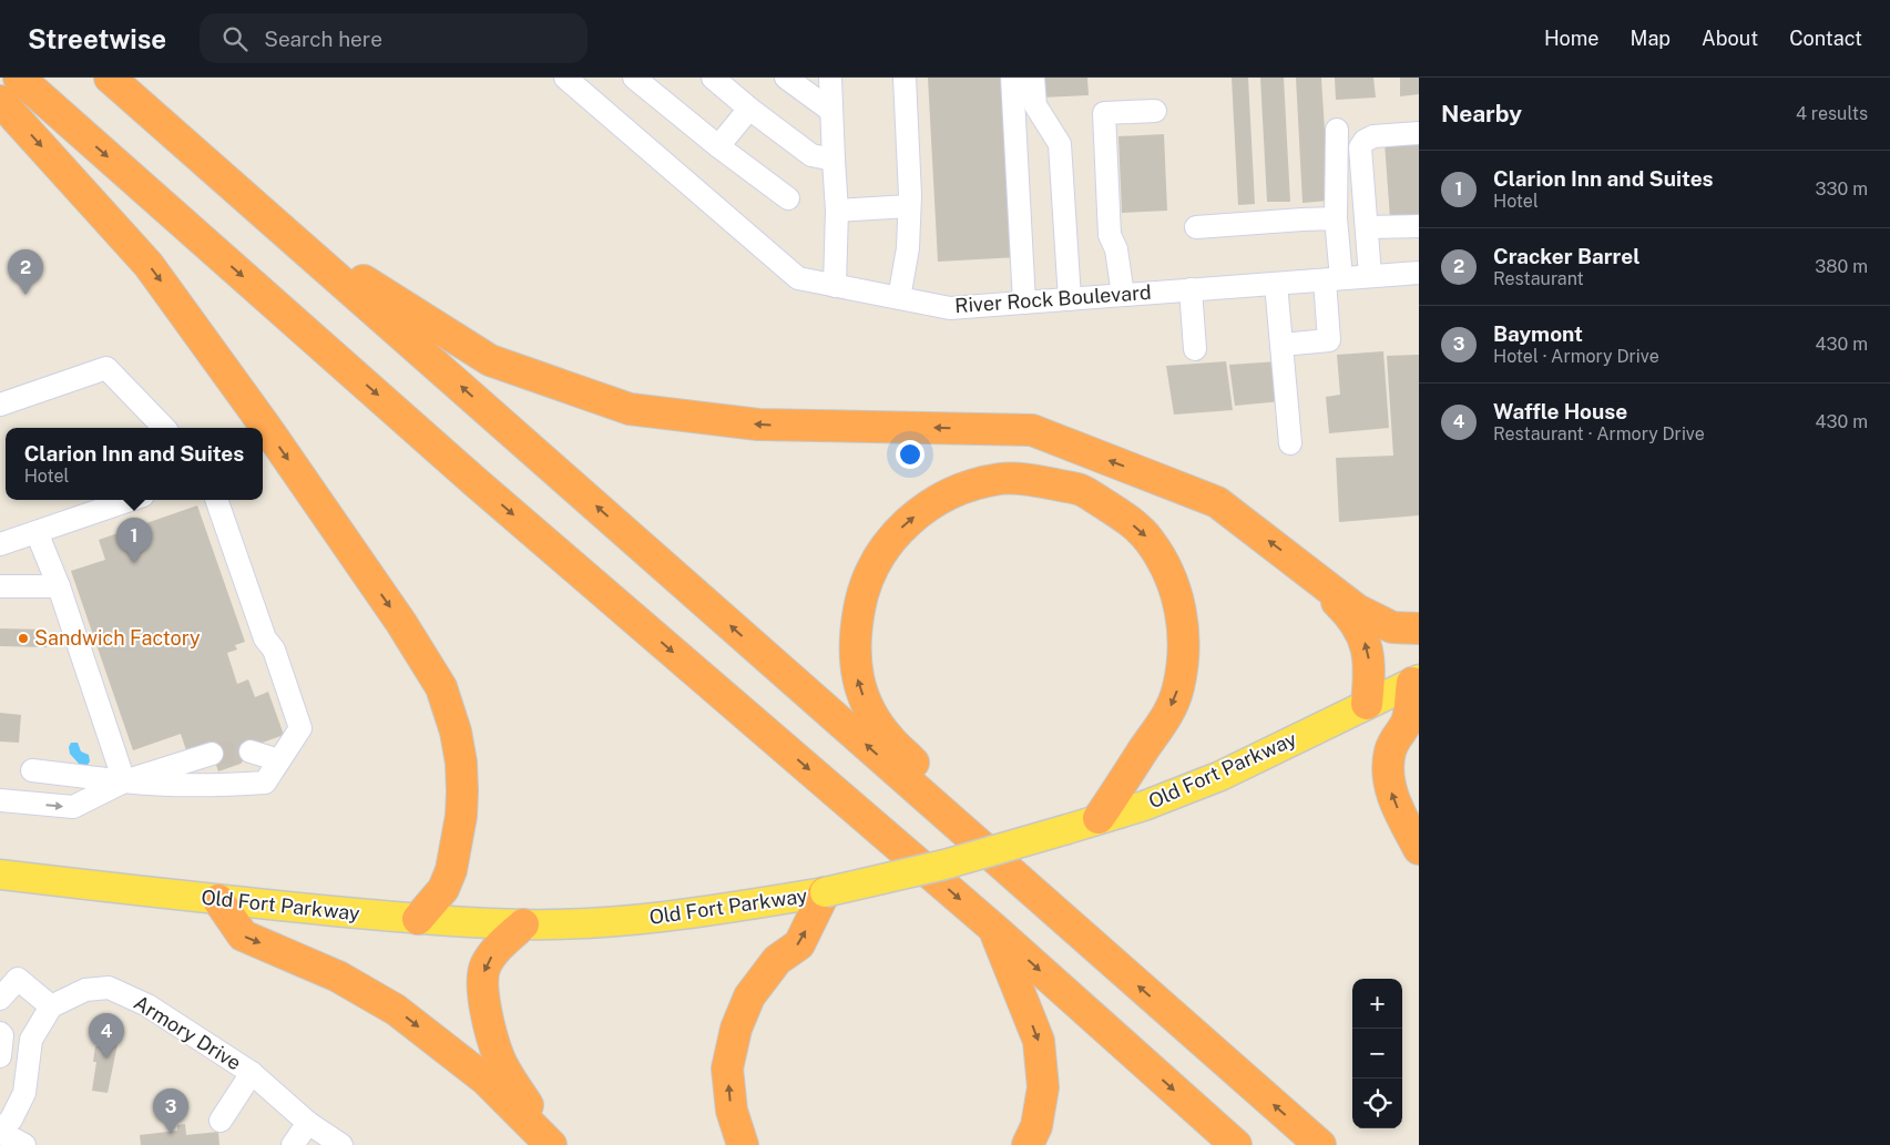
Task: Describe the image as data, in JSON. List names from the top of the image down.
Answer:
{
  "streets": {
    "main road": ["Old Fort Parkway"],
    "street": ["River Rock Boulevard", "Armory Drive"]
  },
  "places": ["Sandwich Factory"],
  "page": {
    "header": "Streetwise",
    "search": "Search here",
    "nav": [
      "Home",
      "Map",
      "About",
      "Contact"
    ],
    "heading": ["Nearby", "4 results"],
    "list": [
      {
        "mark": "1",
        "name": "Clarion Inn and Suites",
        "note": "Hotel",
        "value": "330 m"
      },
      {
        "mark": "2",
        "name": "Cracker Barrel",
        "note": "Restaurant",
        "value": "380 m"
      },
      {
        "mark": "3",
        "name": "Baymont",
        "note": "Hotel · Armory Drive",
        "value": "430 m"
      },
      {
        "mark": "4",
        "name": "Waffle House",
        "note": "Restaurant · Armory Drive",
        "value": "430 m"
      }
    ],
    "pins": [
      "2",
      "1",
      "4",
      "3"
    ],
    "popup": ["Clarion Inn and Suites", "Hotel"],
    "map_buttons": ["+", "−"]
  }
}
